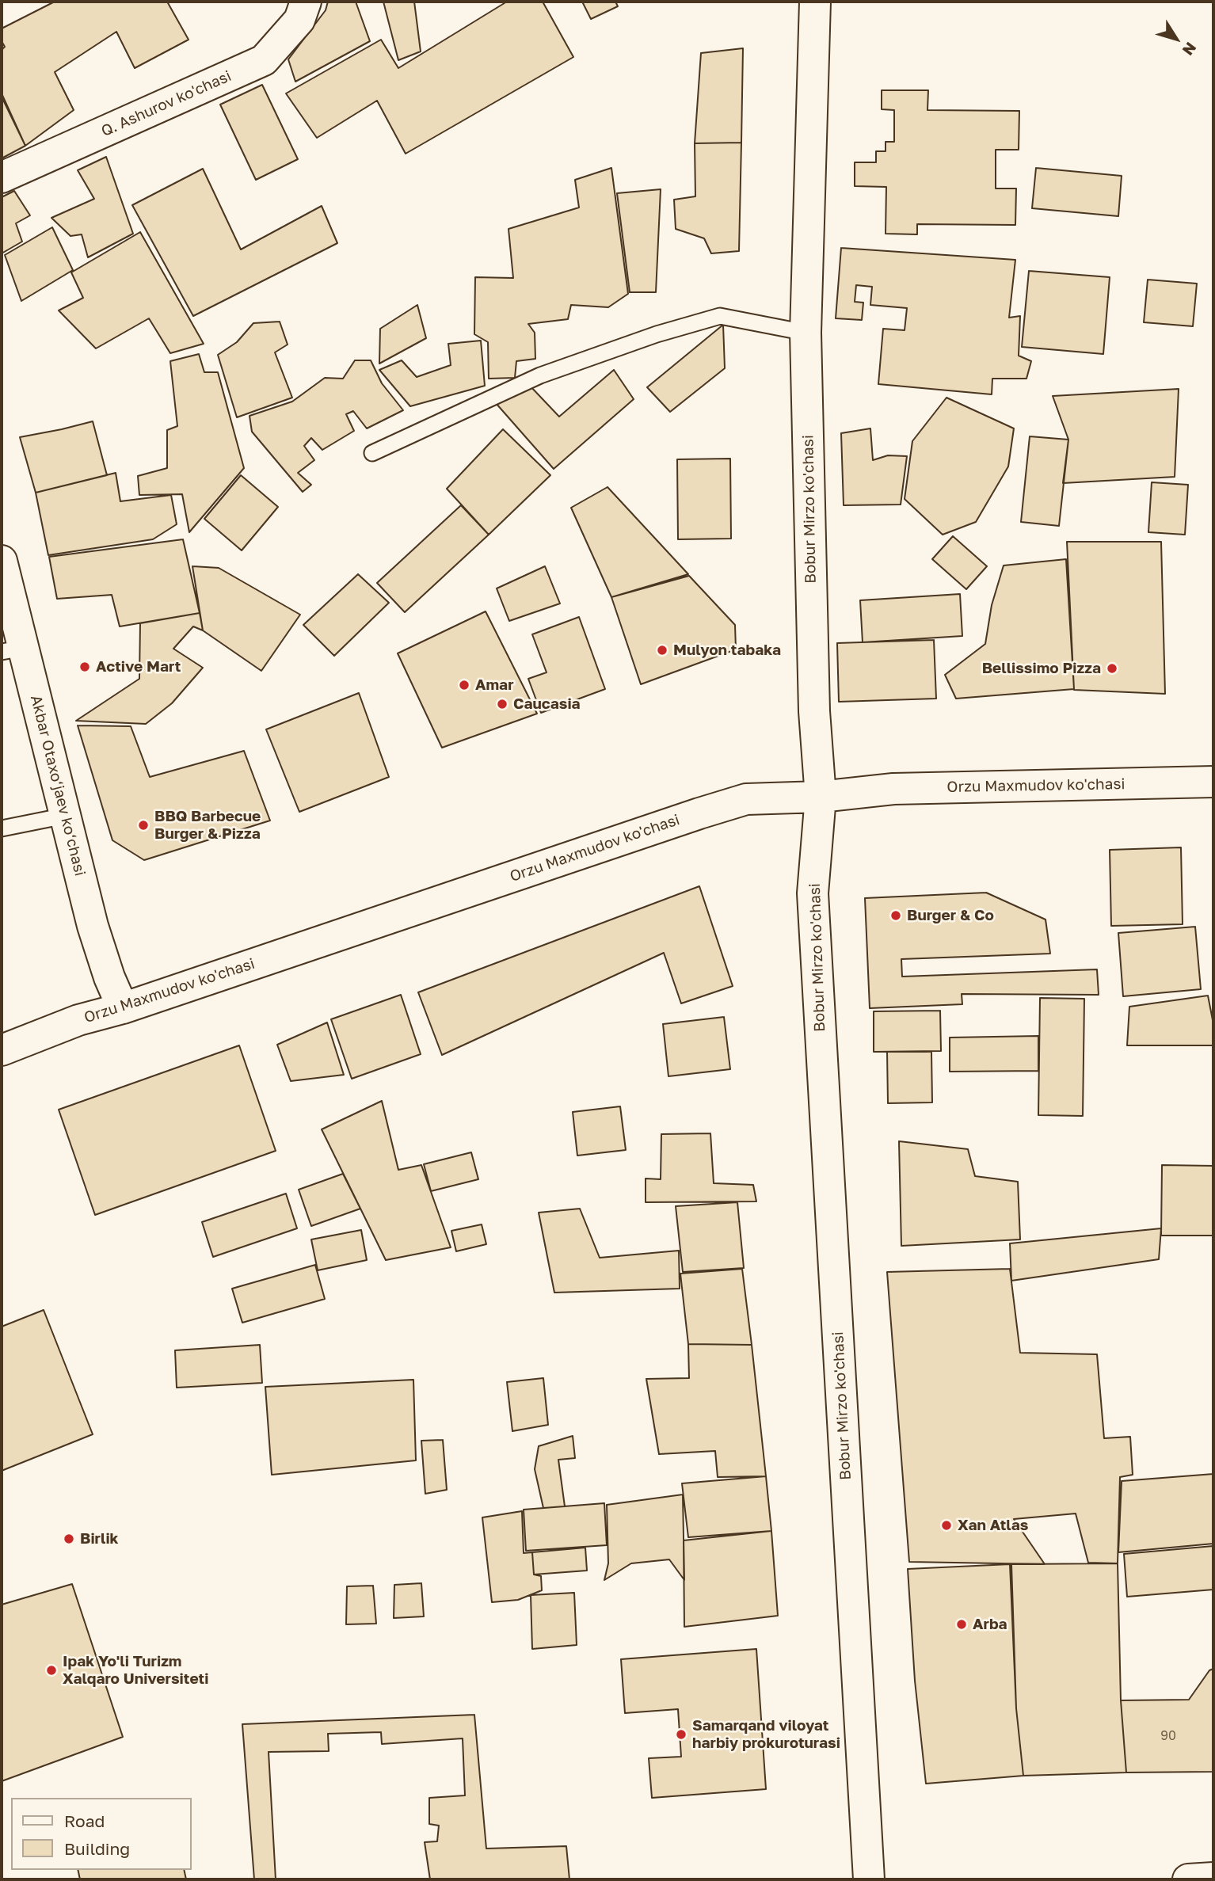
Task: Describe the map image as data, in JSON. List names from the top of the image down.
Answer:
{
  "streets": {
    "main road": [
      "Q. Ashurov ko'chasi",
      "Bobur Mirzo ko'chasi",
      "Akbar Otaxo‘jaev ko‘chasi",
      "Orzu Maxmudov ko'chasi"
    ]
  },
  "crossings": [
    ["Bobur Mirzo ko'chasi", "Orzu Maxmudov ko'chasi"],
    ["Akbar Otaxo‘jaev ko‘chasi", "Orzu Maxmudov ko'chasi"]
  ],
  "places": [
    "Mulyon tabaka",
    "Active Mart",
    "Bellissimo Pizza",
    "Amar",
    "Caucasia",
    "BBQ Barbecue Burger & Pizza",
    "Burger & Co",
    "Xan Atlas",
    "Birlik",
    "Arba",
    "Ipak Yo'li Turizm Xalqaro Universiteti",
    "Samarqand viloyat harbiy prokuroturasi"
  ],
  "house_numbers": ["90"],
  "legend": ["Road", "Building"],
  "north": "bottom right"
}
